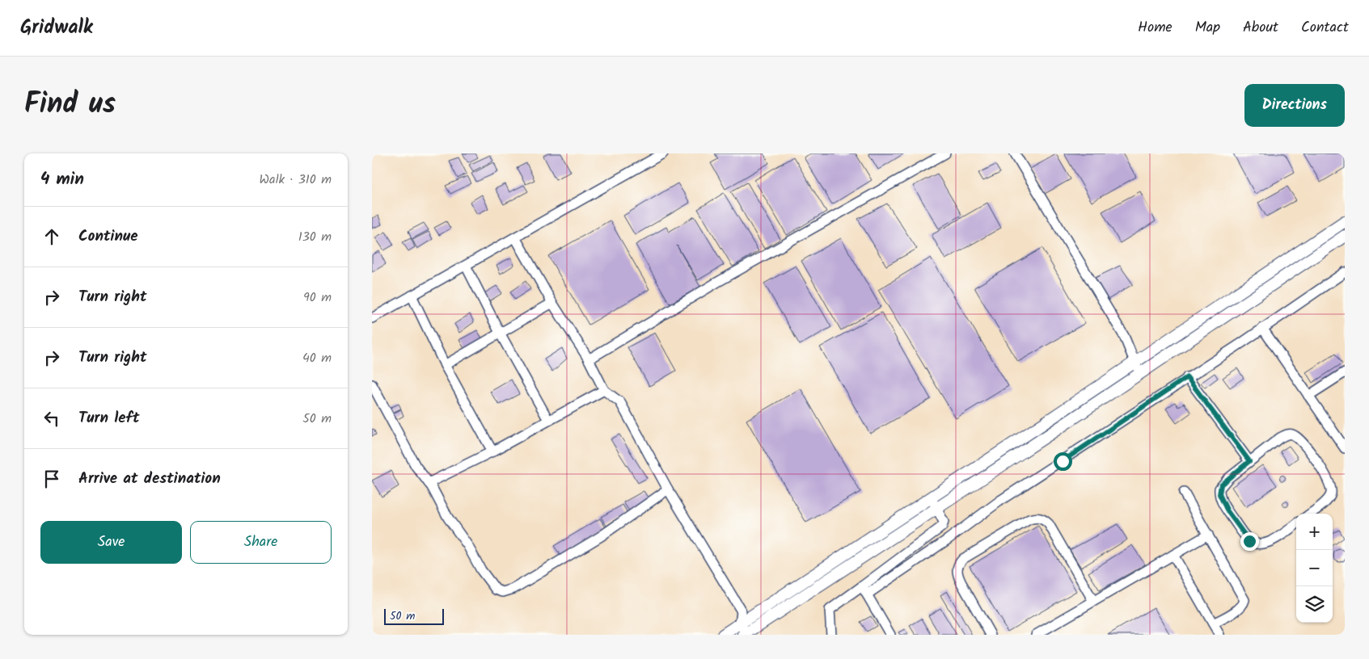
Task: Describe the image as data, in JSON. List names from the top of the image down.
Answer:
{
  "scale_bar": "50 m",
  "page": {
    "header": "Gridwalk",
    "nav": [
      "Home",
      "Map",
      "About",
      "Contact"
    ],
    "title": "Find us",
    "buttons": [
      "Directions",
      ["Save", "Share"]
    ],
    "heading": ["4 min", "Walk · 310 m"],
    "list": [
      ["Continue", "130 m"],
      ["Turn right", "90 m"],
      ["Turn right", "40 m"],
      ["Turn left", "50 m"],
      "Arrive at destination"
    ],
    "map_buttons": ["+", "−"],
    "scale": "50 m"
  }
}
